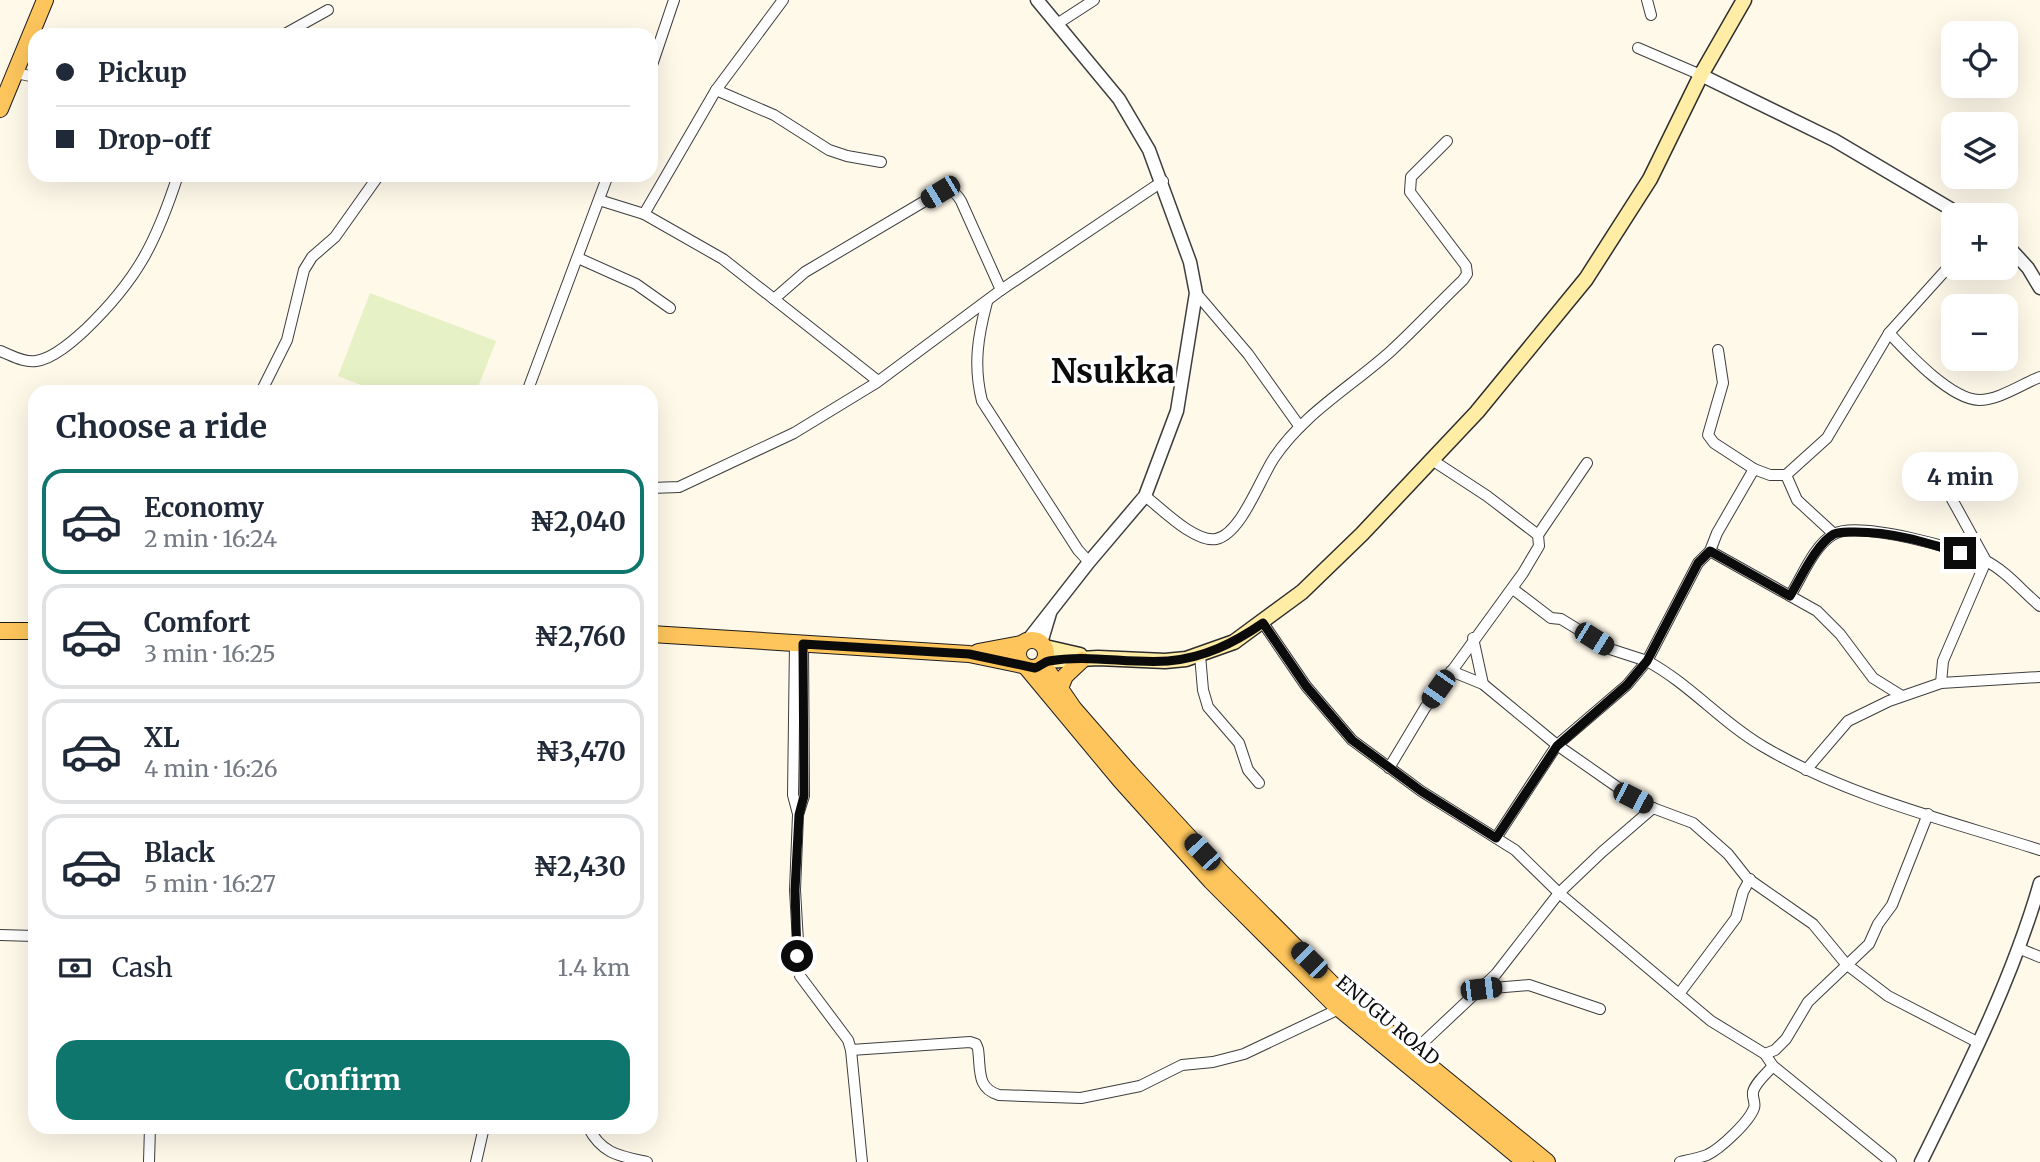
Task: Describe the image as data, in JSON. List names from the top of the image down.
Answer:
{
  "streets": {
    "main road": ["ENUGU ROAD"]
  },
  "districts": ["Nsukka"],
  "page": {
    "map_buttons": ["+", "−"],
    "banner": ["Pickup", "Drop-off"],
    "heading": "Choose a ride",
    "bubble": "4 min",
    "list": [
      {
        "name": "Economy",
        "note": "2 min · 16:24",
        "value": "₦2,040"
      },
      {
        "name": "Comfort",
        "note": "3 min · 16:25",
        "value": "₦2,760"
      },
      {
        "name": "XL",
        "note": "4 min · 16:26",
        "value": "₦3,470"
      },
      {
        "name": "Black",
        "note": "5 min · 16:27",
        "value": "₦2,430"
      }
    ],
    "pay": ["Cash", "1.4 km"],
    "buttons": "Confirm"
  }
}
